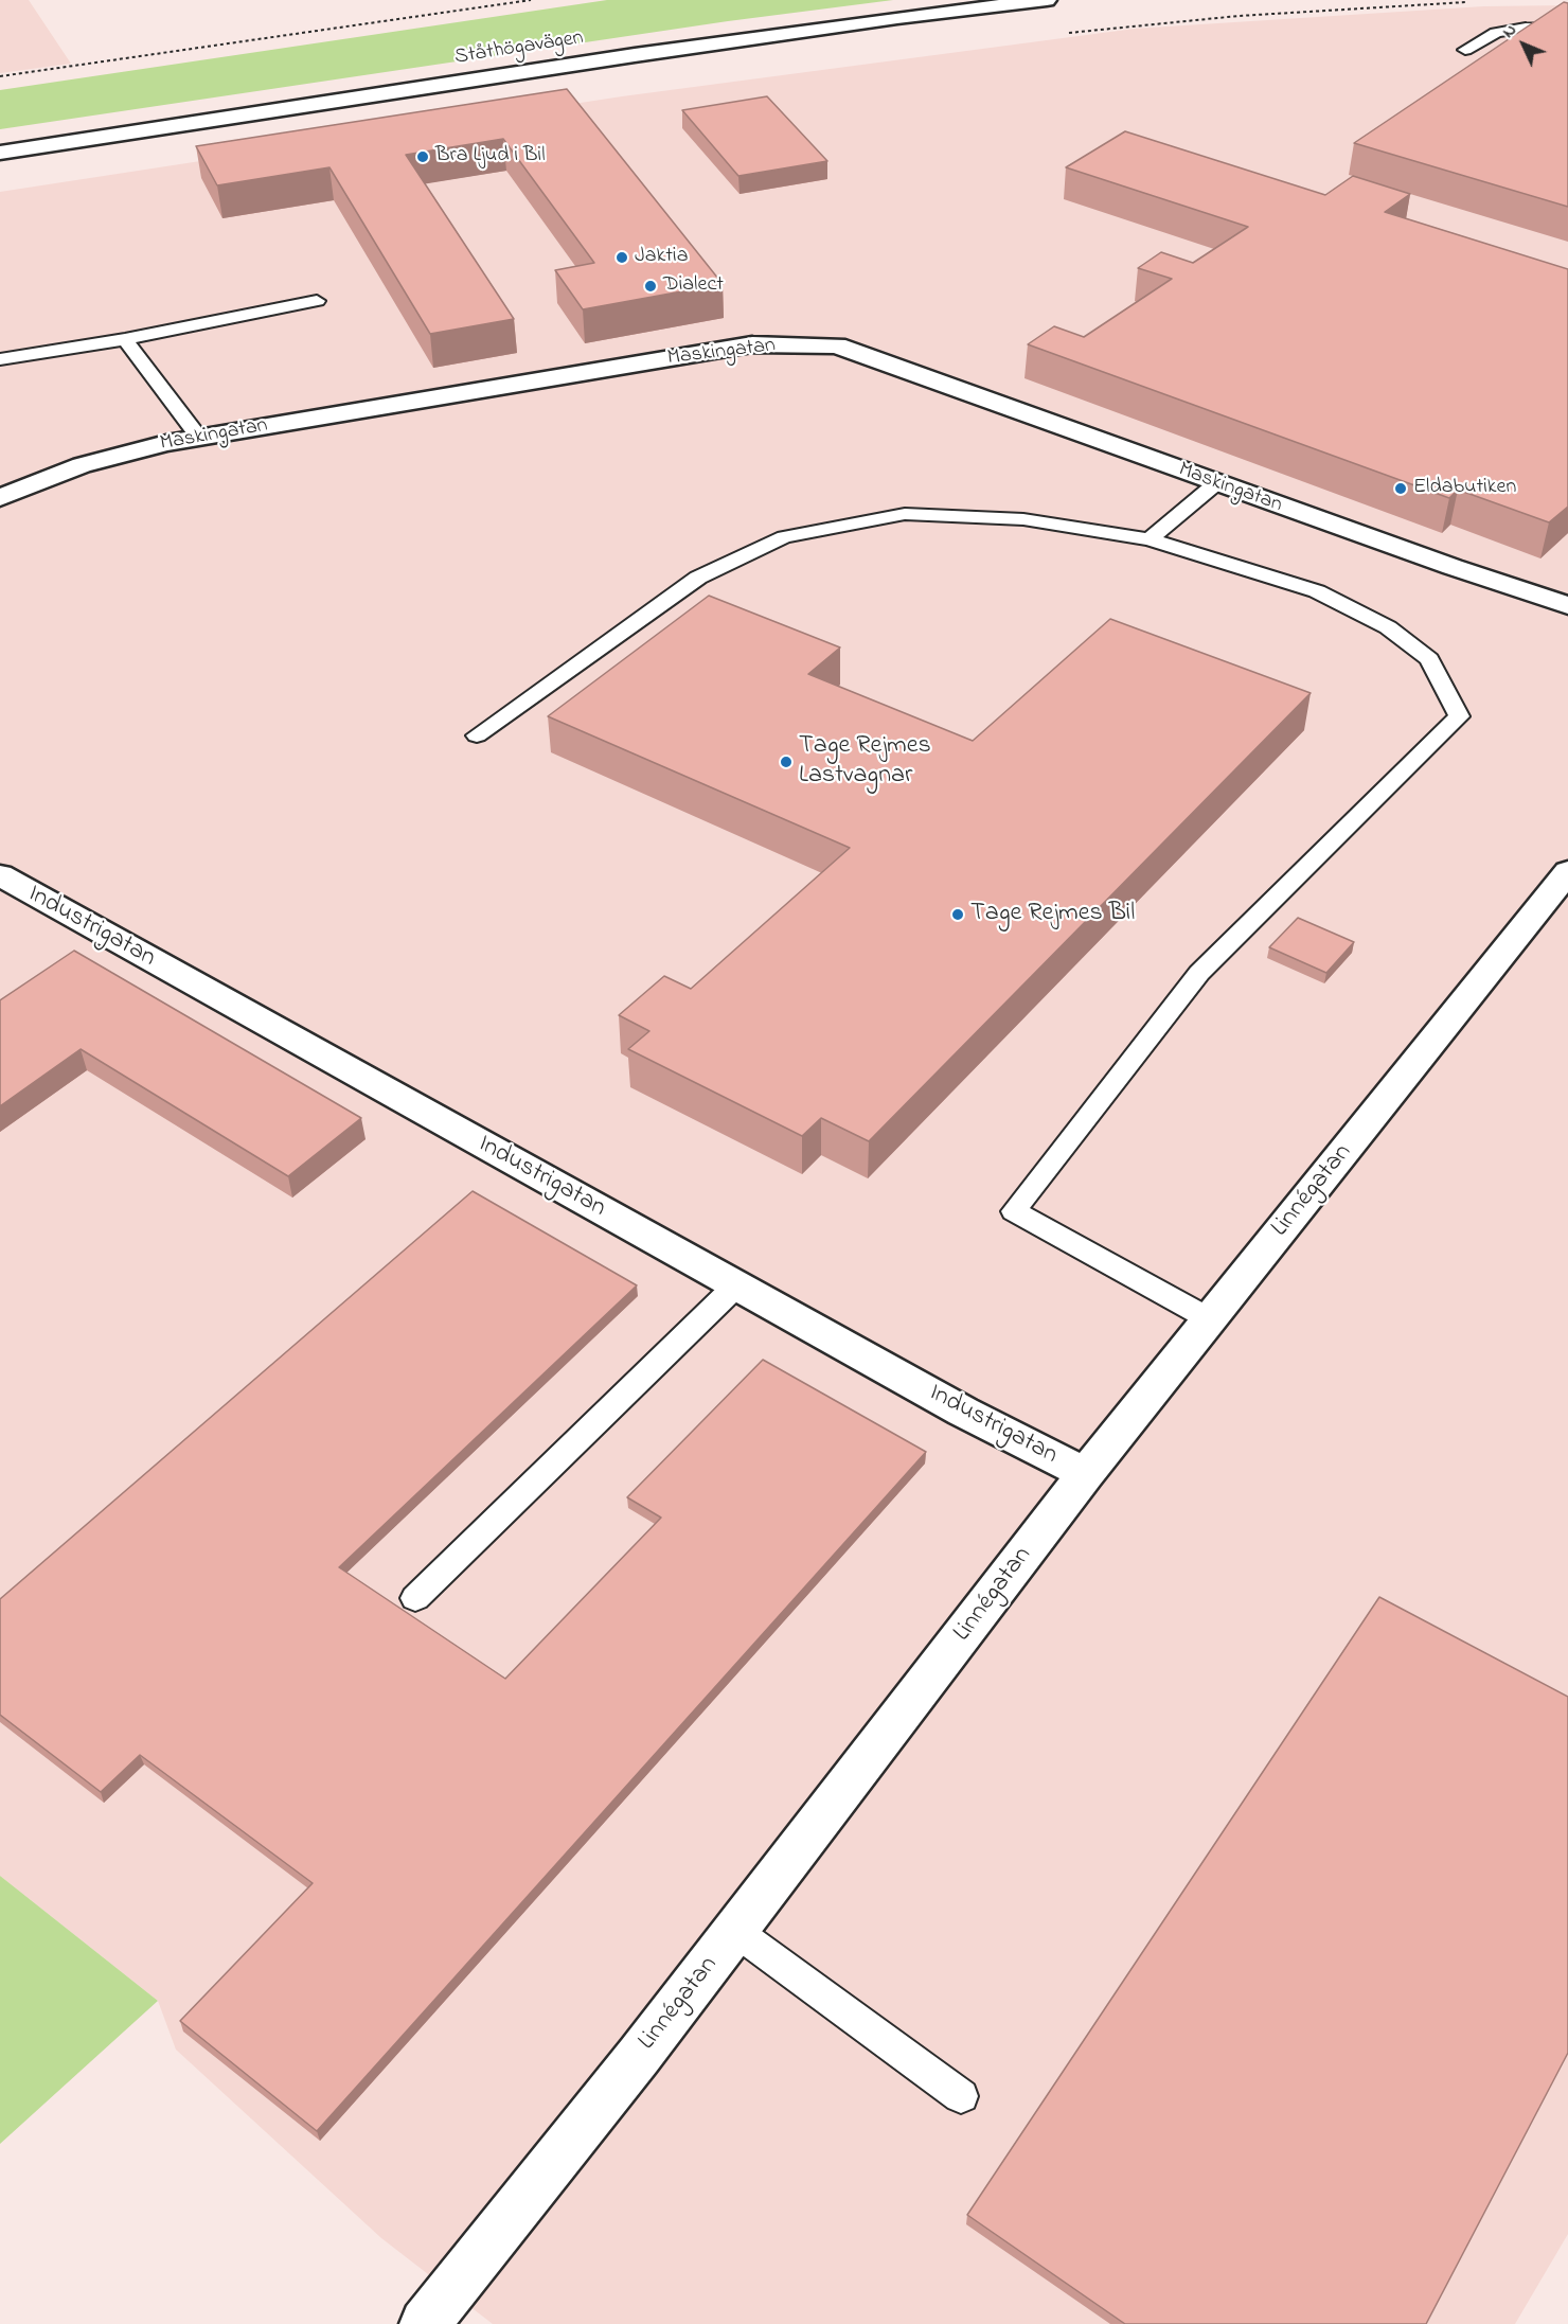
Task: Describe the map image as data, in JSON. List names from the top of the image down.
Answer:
{
  "streets": {
    "street": [
      "Ståthögavägen",
      "Maskingatan",
      "Industrigatan",
      "Linnégatan"
    ]
  },
  "crossings": [
    ["Industrigatan", "Linnégatan"]
  ],
  "places": [
    "Bra Ljud i Bil",
    "Jaktia",
    "Dialect",
    "Eldabutiken",
    "Tage Rejmes Lastvagnar",
    "Tage Rejmes Bil"
  ],
  "north": "top left"
}
